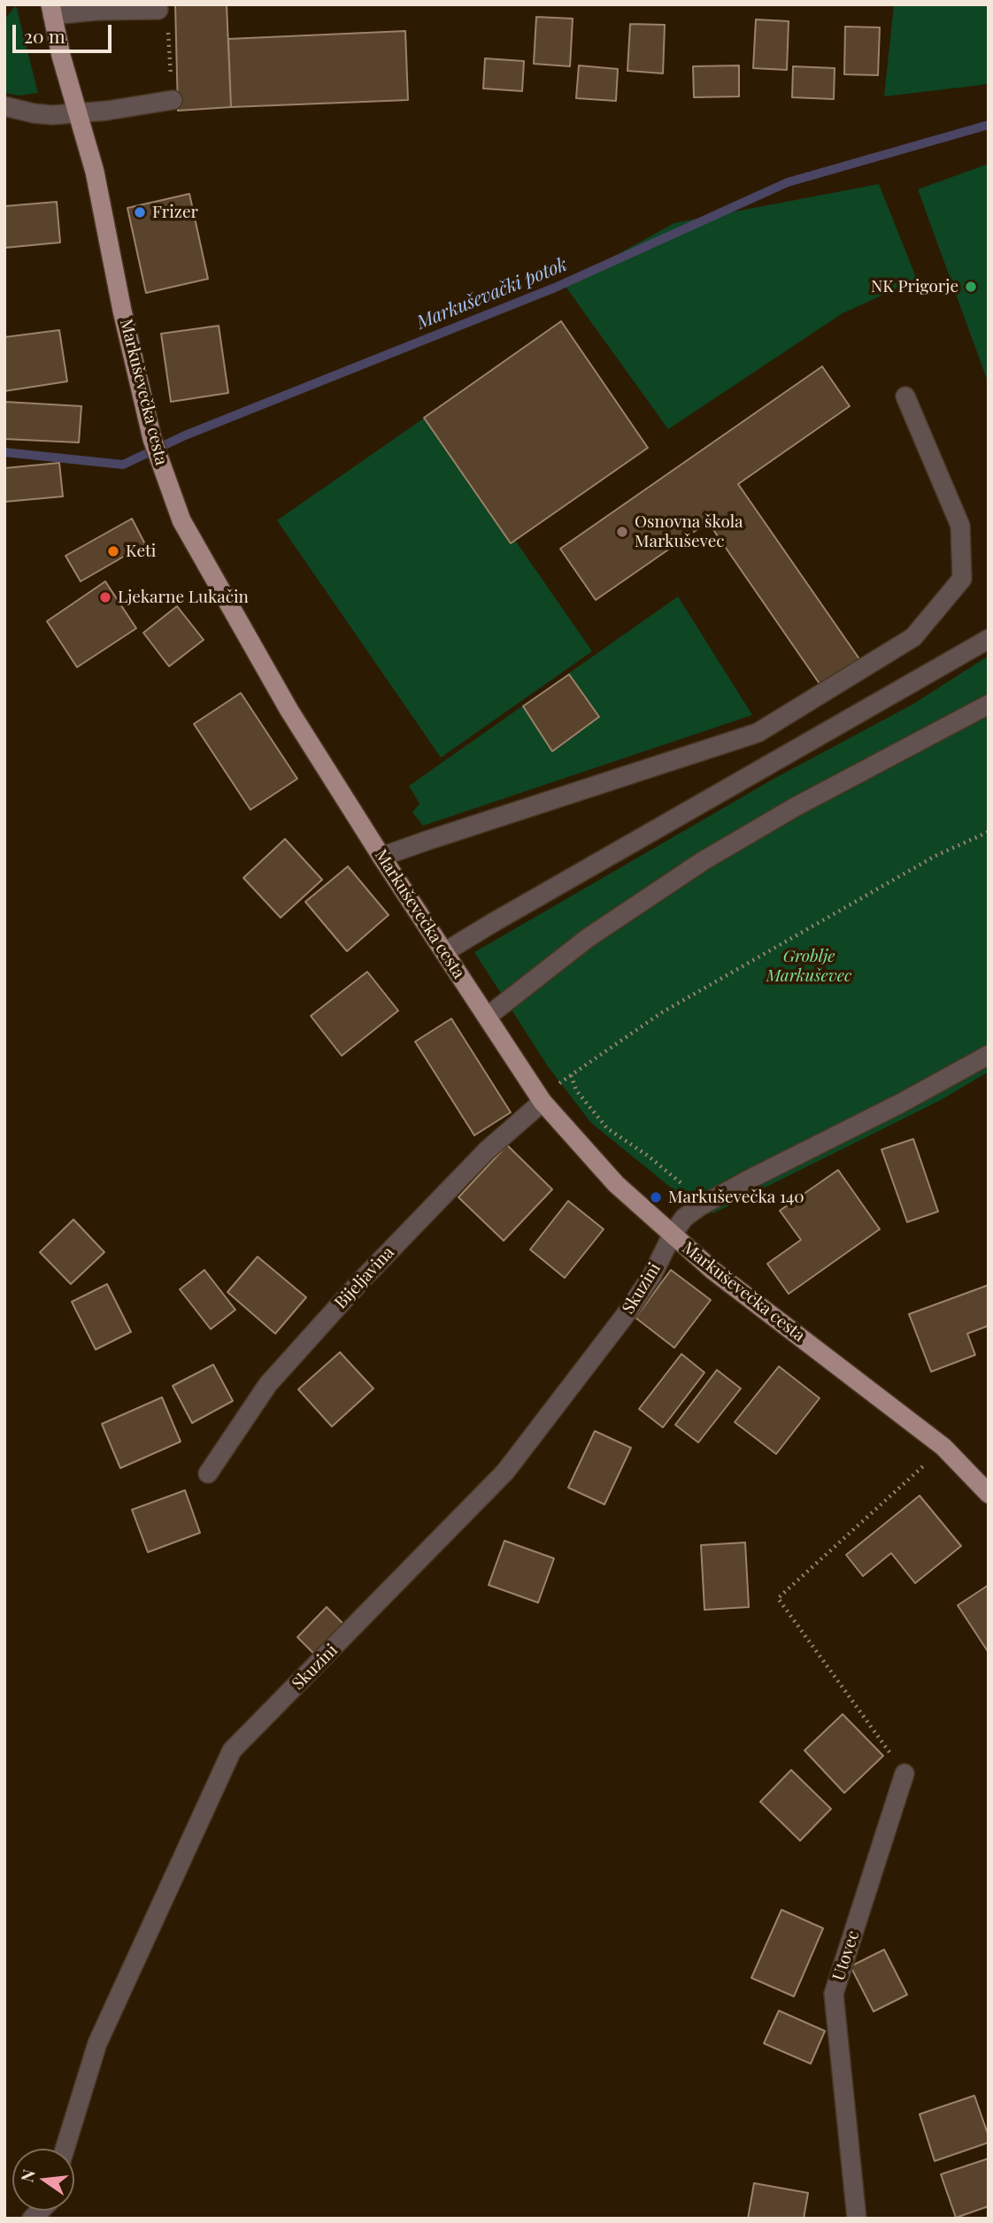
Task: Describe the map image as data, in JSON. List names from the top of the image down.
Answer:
{
  "streets": {
    "main road": ["Markuševečka cesta"],
    "street": ["Bijeljavina", "Skuzini", "Utovec"]
  },
  "crossings": [
    ["Markuševečka cesta", "Bijeljavina"],
    ["Markuševečka cesta", "Skuzini"]
  ],
  "water": ["Markuševački potok"],
  "parks": ["Groblje Markuševec"],
  "places": [
    "Frizer",
    "NK Prigorje",
    "Osnovna škola Markuševec",
    "Keti",
    "Ljekarne Lukačin",
    "Markuševečka 140"
  ],
  "scale_bar": "20 m",
  "north": "left"
}
